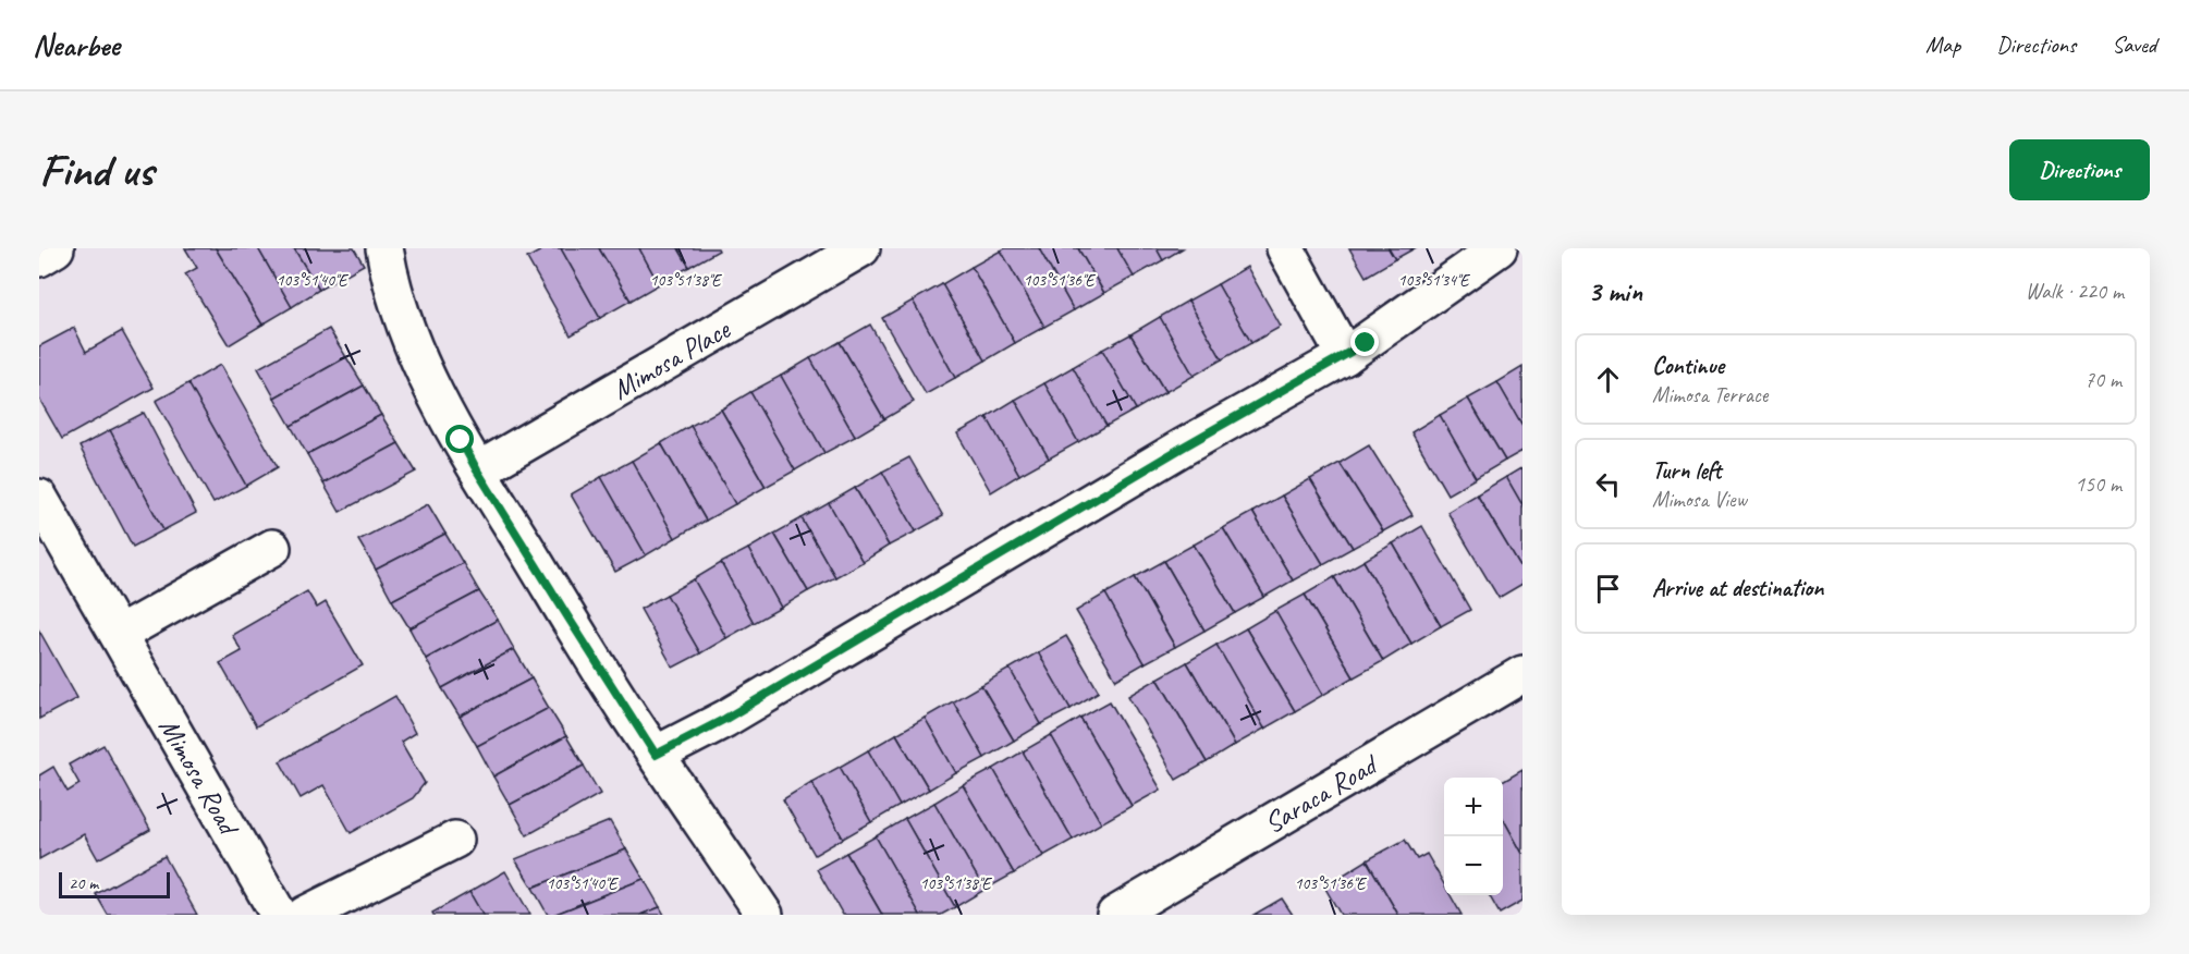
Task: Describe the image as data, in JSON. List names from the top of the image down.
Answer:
{
  "streets": {
    "street": ["Mimosa Place", "Mimosa Road", "Saraca Road"]
  },
  "scale_bar": "20 m",
  "page": {
    "header": "Nearbee",
    "nav": ["Map", "Directions", "Saved"],
    "buttons": "Directions",
    "title": "Find us",
    "heading": ["3 min", "Walk · 220 m"],
    "list": [
      ["Continue", "Mimosa Terrace", "70 m"],
      ["Turn left", "Mimosa View", "150 m"],
      "Arrive at destination"
    ],
    "map_buttons": ["+", "−"],
    "scale": "20 m"
  },
  "coordinates": [
    "103°51'40\"E",
    "103°51'38\"E",
    "103°51'36\"E",
    "103°51'34\"E"
  ]
}
